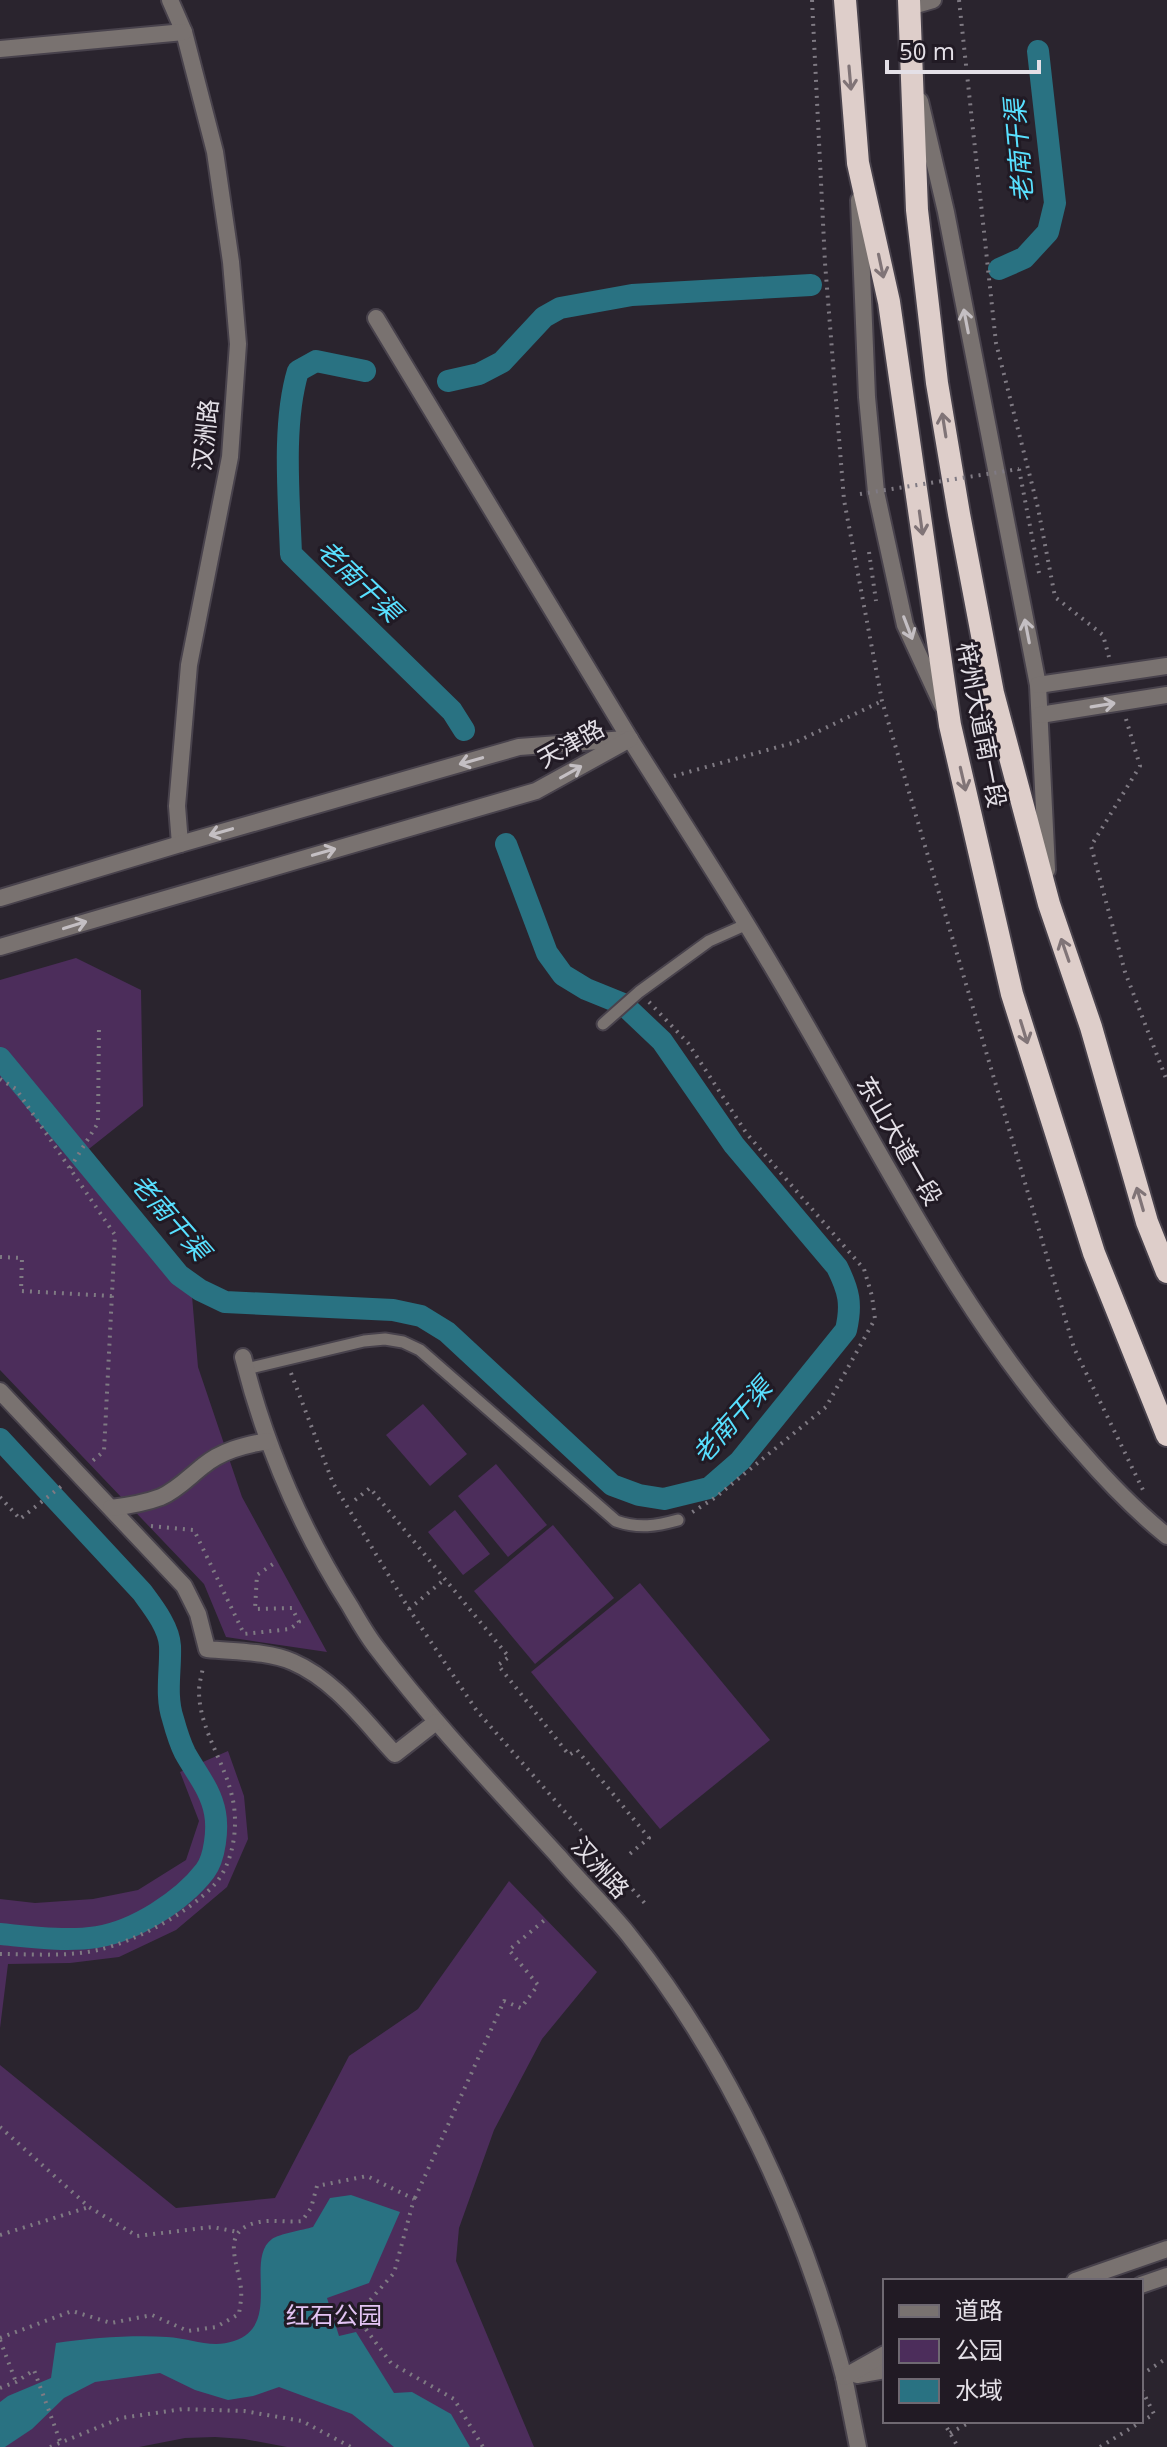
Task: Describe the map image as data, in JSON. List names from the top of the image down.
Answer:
{
  "streets": {
    "highway": ["梓州大道南一段"],
    "street": ["汉洲路", "天津路", "东山大道一段"]
  },
  "crossings": [
    ["汉洲路", "天津路"],
    ["天津路", "东山大道一段"]
  ],
  "water": ["老南干渠"],
  "parks": ["红石公园"],
  "legend": ["道路", "公园", "水域"],
  "scale_bar": "50 m"
}
